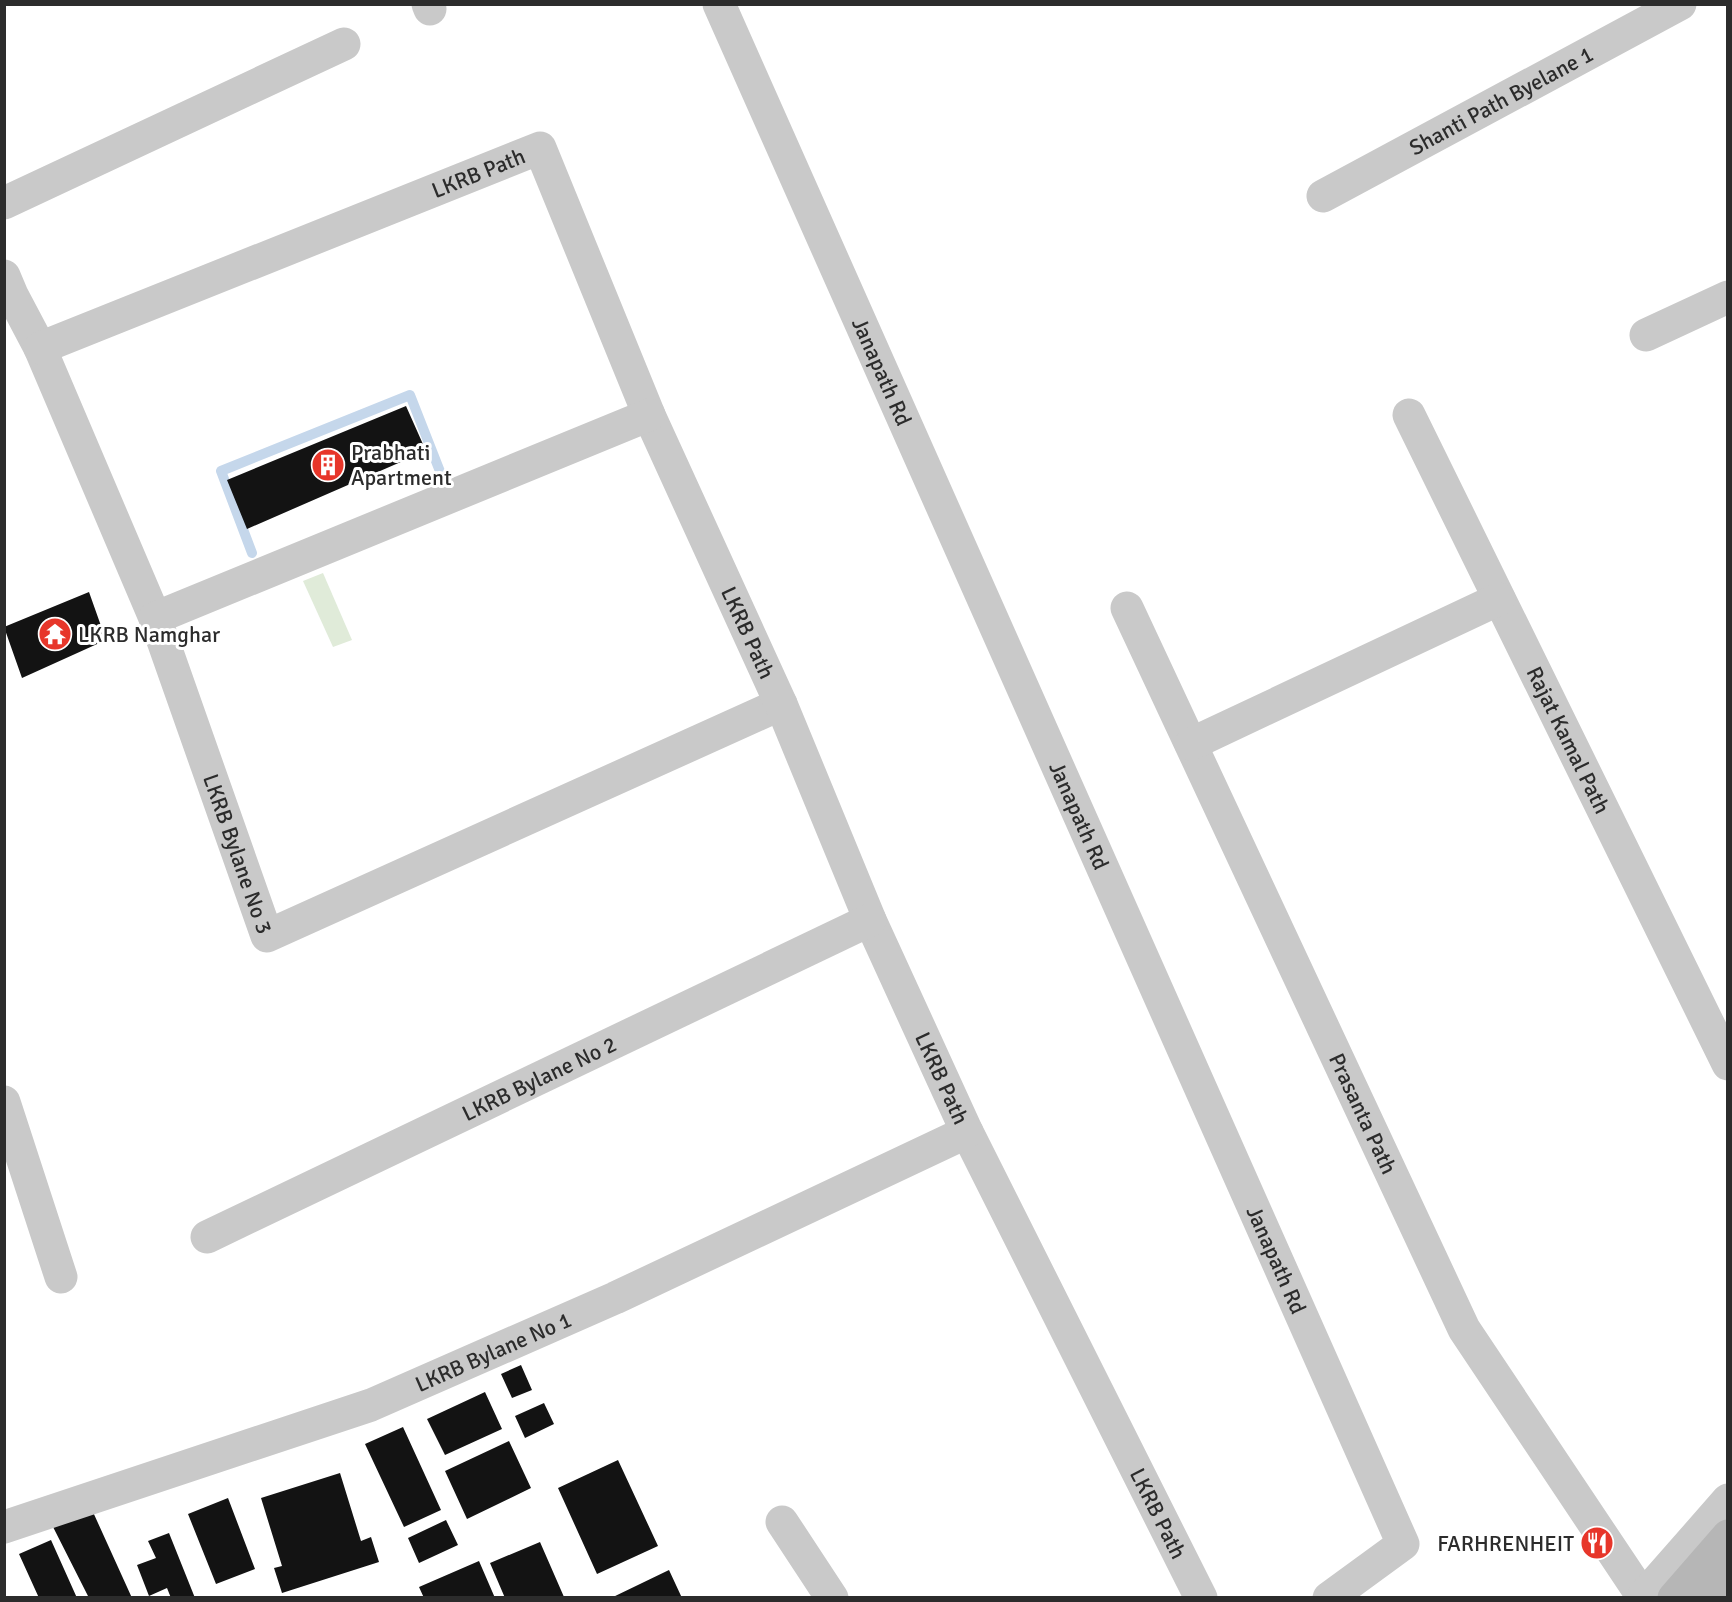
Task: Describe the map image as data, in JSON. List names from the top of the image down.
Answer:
{
  "streets": {
    "street": [
      "Shanti Path Byelane 1",
      "LKRB Path",
      "Janapath Rd",
      "Rajat Kamal Path",
      "LKRB Bylane No 3",
      "LKRB Bylane No 2",
      "Prasanta Path",
      "LKRB Bylane No 1"
    ]
  },
  "crossings": [
    ["LKRB Path", "LKRB Bylane No 3"],
    ["LKRB Path", "LKRB Bylane No 2"],
    ["LKRB Path", "LKRB Bylane No 1"]
  ],
  "places": {
    "building": ["Prabhati Apartment"],
    "temple": ["LKRB Namghar"],
    "restaurant": ["FARHRENHEIT"]
  }
}
